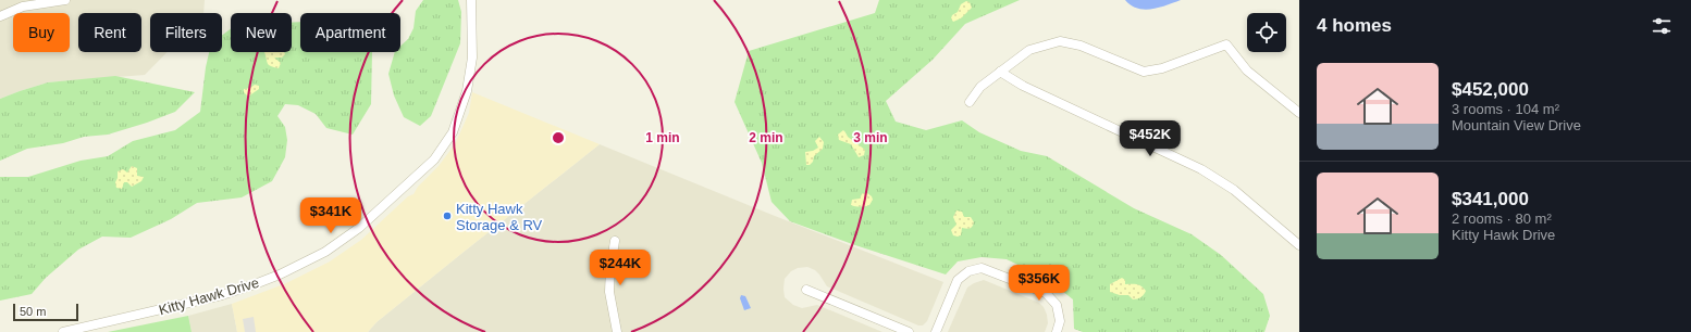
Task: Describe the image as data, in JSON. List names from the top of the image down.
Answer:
{
  "streets": {
    "street": ["Kitty Hawk Drive"]
  },
  "places": ["Kitty Hawk Storage & RV"],
  "scale_bar": "50 m",
  "page": {
    "heading": "4 homes",
    "chip": [
      "Buy",
      "Rent",
      "Filters",
      "New",
      "Apartment"
    ],
    "list": [
      {
        "name": "$452,000",
        "note": "3 rooms · 104 m² · Mountain View Drive"
      },
      {
        "name": "$341,000",
        "note": "2 rooms · 80 m² · Kitty Hawk Drive"
      }
    ],
    "price": [
      "$452K",
      "$341K",
      "$244K",
      "$356K"
    ],
    "scale": "50 m"
  },
  "rings": ["1 min", "2 min", "3 min"]
}
